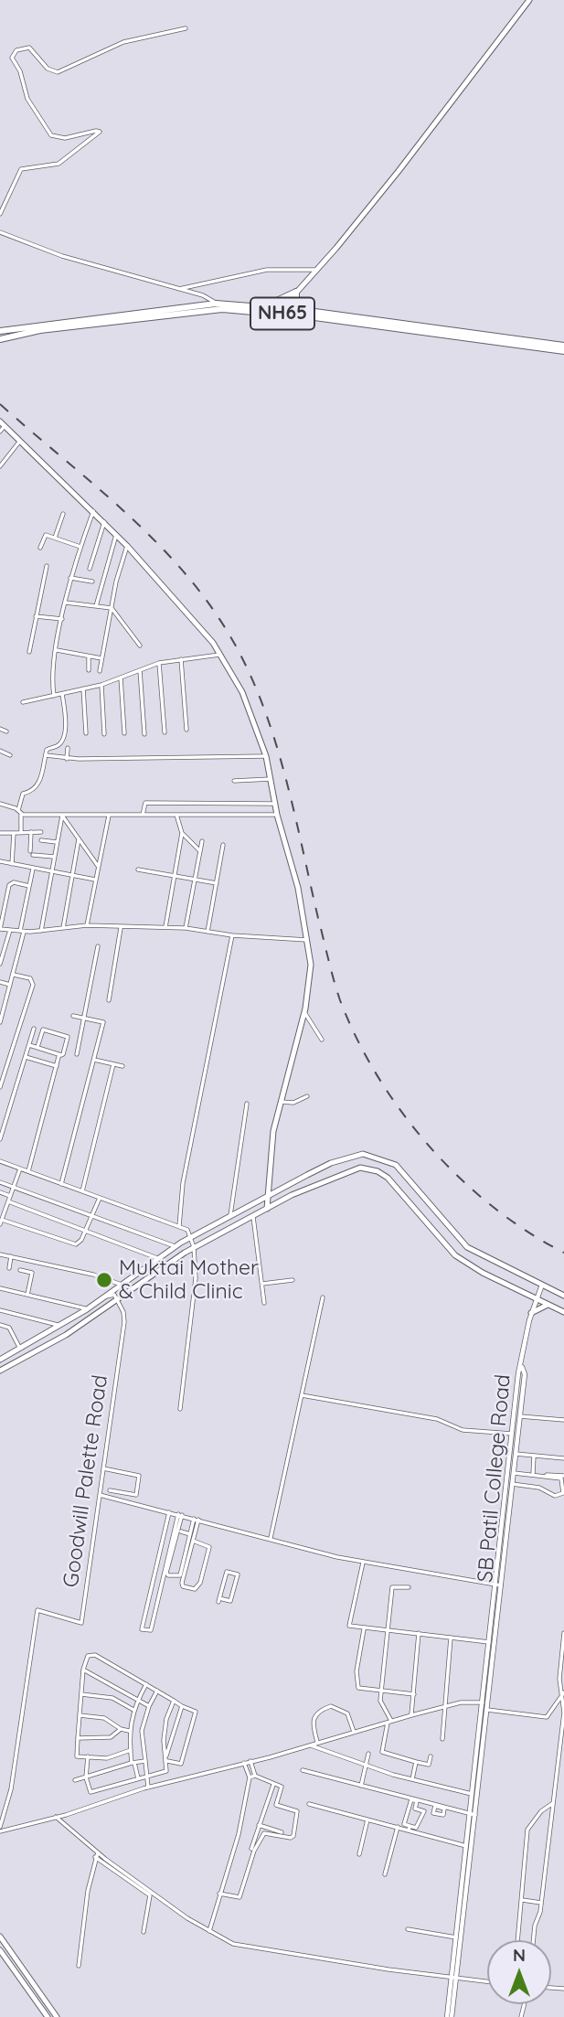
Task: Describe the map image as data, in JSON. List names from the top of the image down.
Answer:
{
  "streets": {
    "highway": ["NH65"],
    "street": ["SB Patil College Road", "Goodwill Palette Road"]
  },
  "places": ["Muktai Mother & Child Clinic"],
  "north": "top"
}
